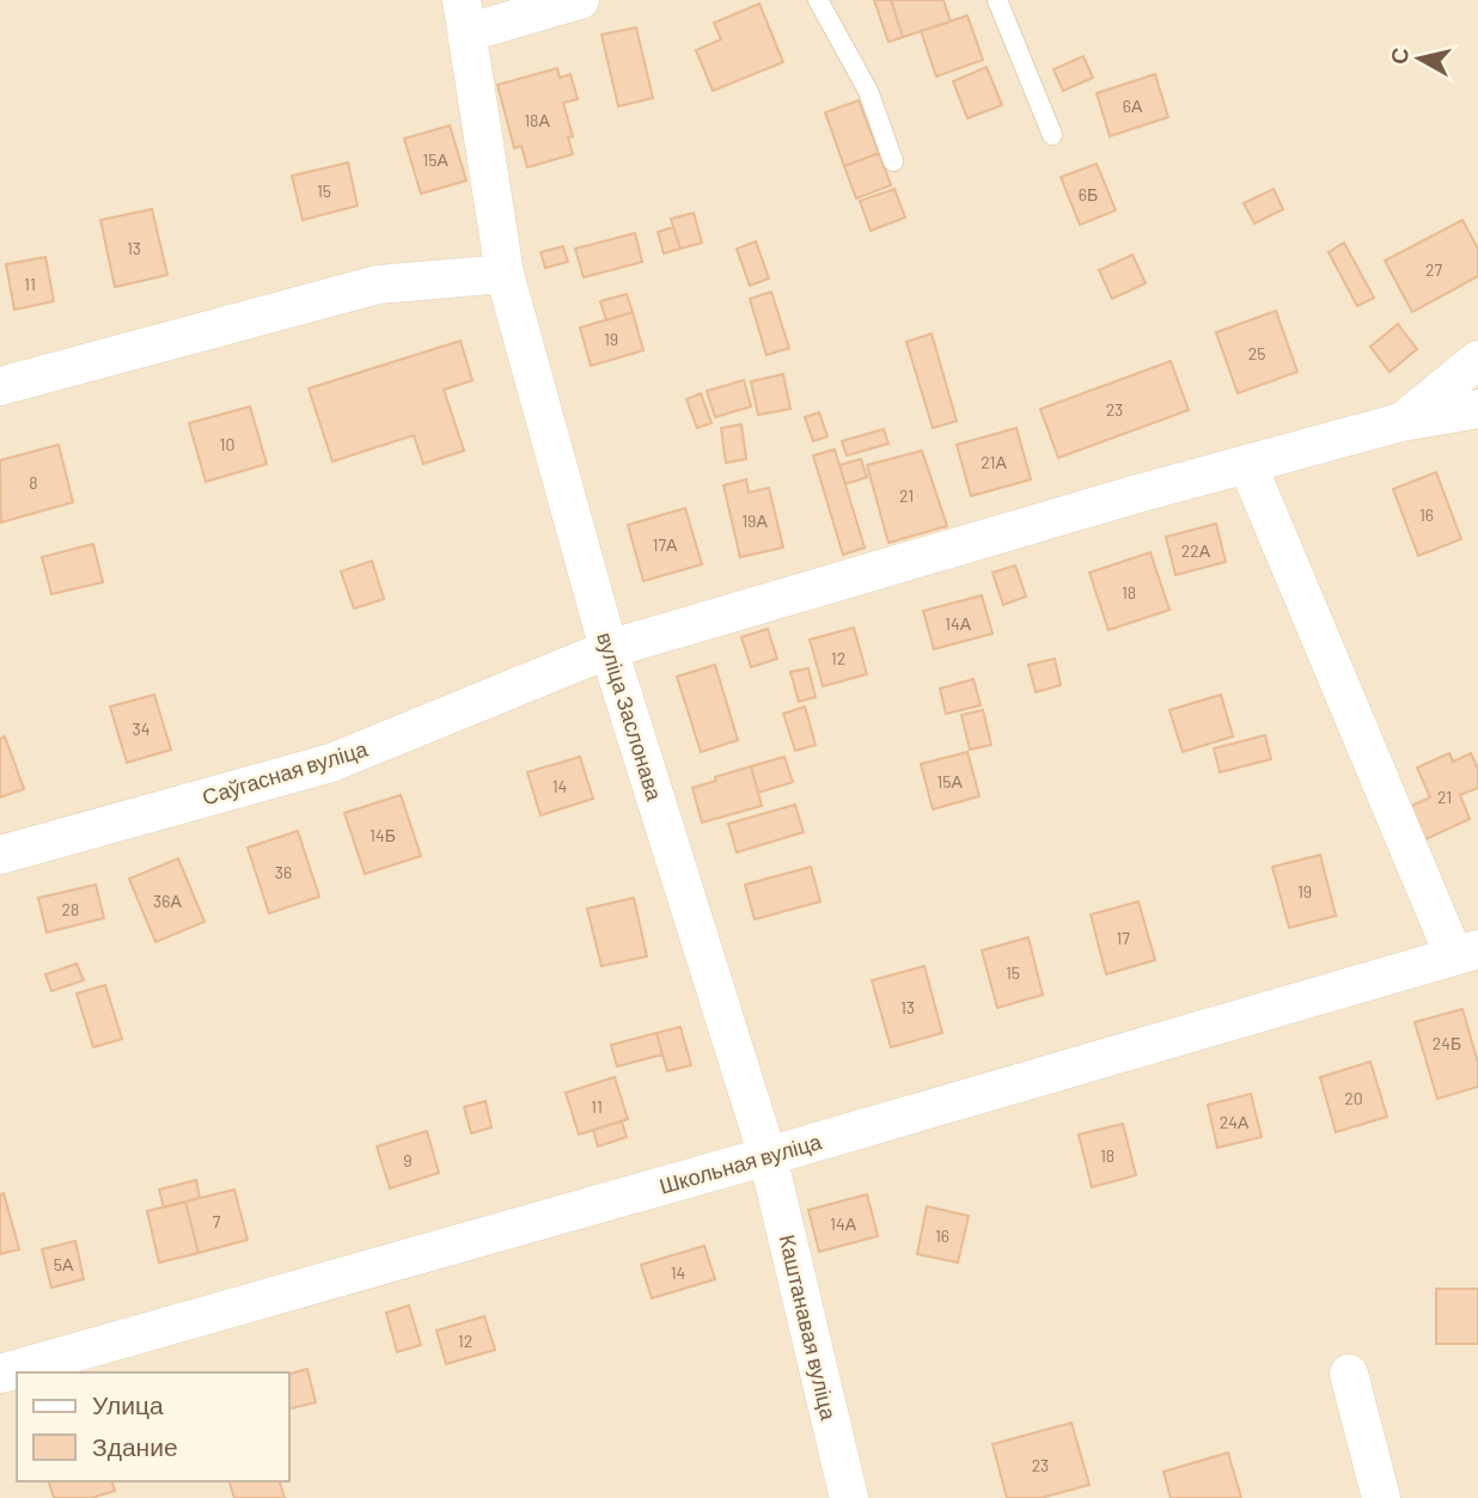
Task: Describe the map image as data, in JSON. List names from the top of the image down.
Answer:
{
  "streets": {
    "street": [
      "вуліца Заслонава",
      "Саўгасная вуліца",
      "Школьная вуліца",
      "Каштанавая вуліца"
    ]
  },
  "crossings": [
    ["вуліца Заслонава", "Саўгасная вуліца"],
    ["вуліца Заслонава", "Школьная вуліца"],
    ["вуліца Заслонава", "Каштанавая вуліца"],
    ["Школьная вуліца", "Каштанавая вуліца"]
  ],
  "house_numbers": [
    "6А",
    "18А",
    "15А",
    "15",
    "6Б",
    "13",
    "27",
    "11",
    "19",
    "25",
    "23",
    "10",
    "21А",
    "8",
    "21",
    "16",
    "19А",
    "17А",
    "22А",
    "18",
    "14А",
    "12",
    "34",
    "15А",
    "14",
    "21",
    "14Б",
    "36",
    "19",
    "36А",
    "28",
    "17",
    "15",
    "13",
    "24Б",
    "20",
    "11",
    "24А",
    "18",
    "9",
    "7",
    "14А",
    "16",
    "5А",
    "14",
    "12",
    "23"
  ],
  "legend": ["Улица", "Здание"],
  "north": "left"
}
